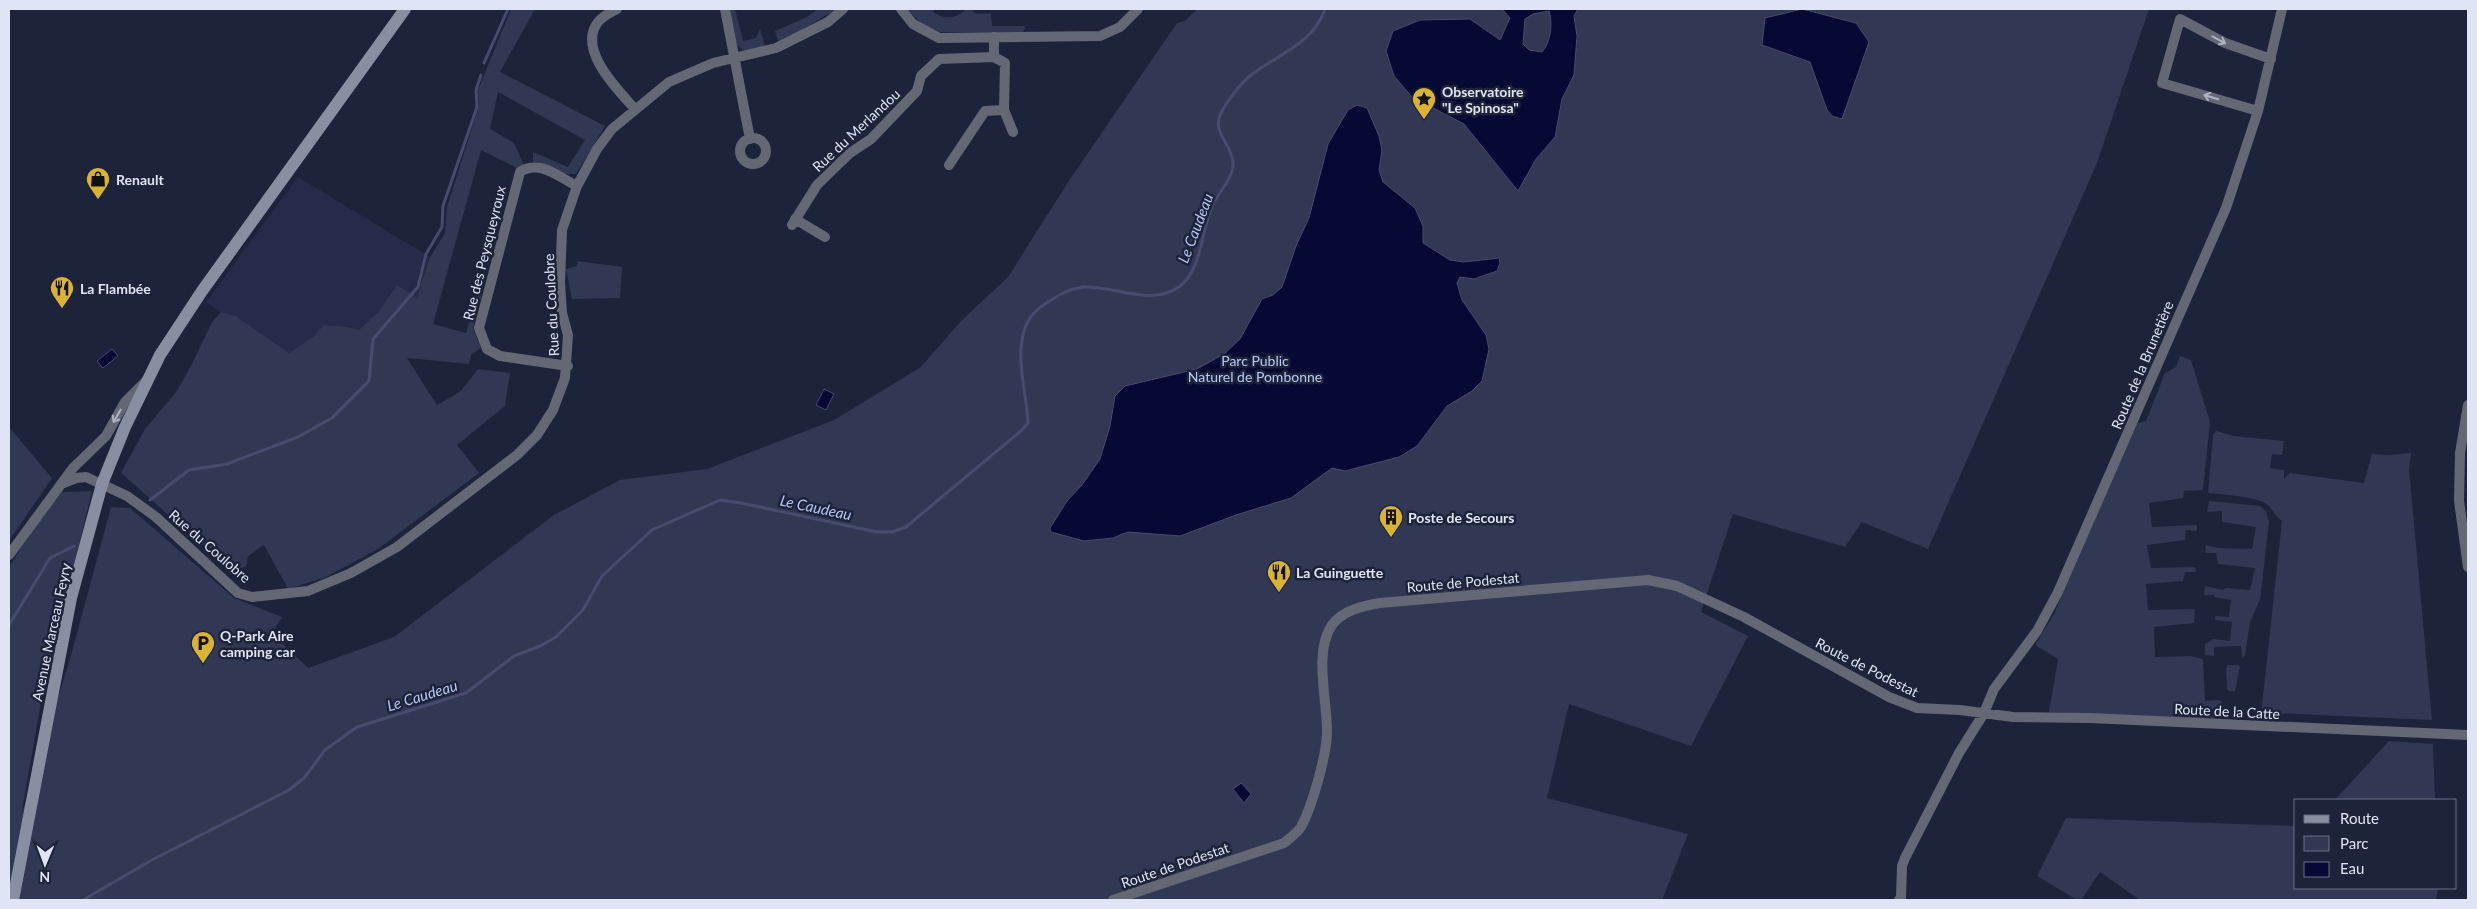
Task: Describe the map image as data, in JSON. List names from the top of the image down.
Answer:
{
  "streets": {
    "main road": ["Avenue Marceau Feyry"],
    "street": [
      "Rue du Merlandou",
      "Rue des Peysqueyroux",
      "Rue du Coulobre",
      "Route de la Brunetière",
      "Route de Podestat",
      "Route de la Catte"
    ]
  },
  "crossings": [
    ["Rue des Peysqueyroux", "Rue du Coulobre"],
    ["Rue du Coulobre", "Avenue Marceau Feyry"],
    ["Route de la Brunetière", "Route de Podestat"],
    ["Route de la Brunetière", "Route de la Catte"],
    ["Route de Podestat", "Route de la Catte"]
  ],
  "water": ["Le Caudeau"],
  "parks": ["Parc Public Naturel de Pombonne"],
  "places": {
    "place": ["Observatoire \"Le Spinosa\""],
    "shop": ["Renault"],
    "restaurant": ["La Flambée", "La Guinguette"],
    "building": ["Poste de Secours"],
    "parking": ["Q-Park Aire camping car"]
  },
  "legend": ["Route", "Parc", "Eau"],
  "north": "bottom"
}
